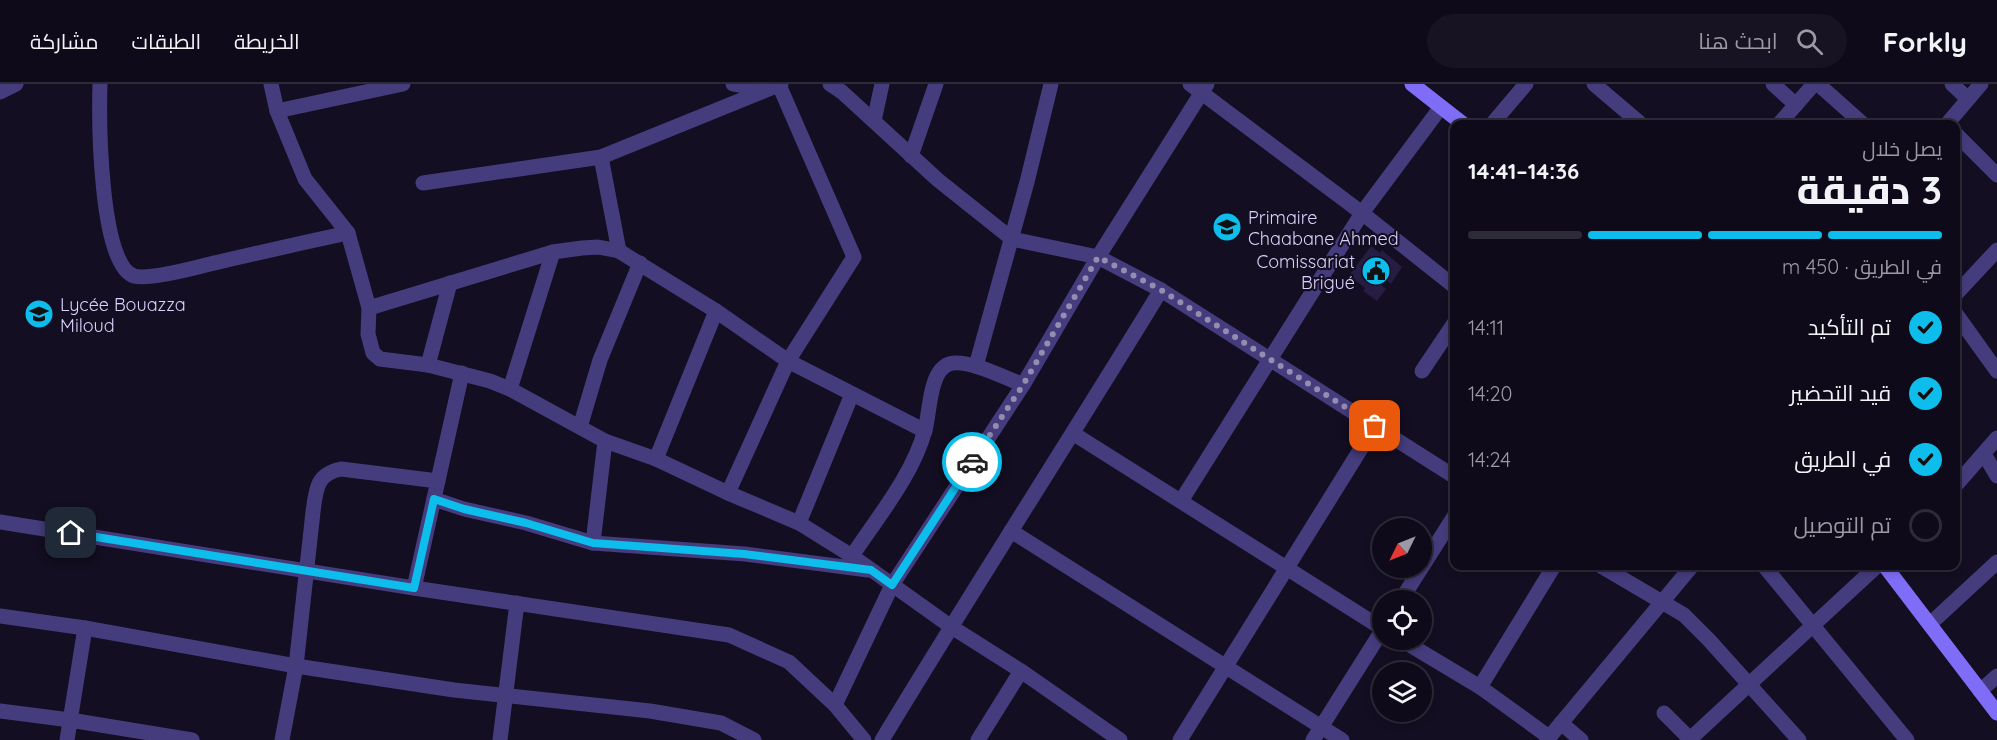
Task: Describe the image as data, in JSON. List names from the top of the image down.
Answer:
{
  "places": {
    "school or university": ["Primaire Chaabane Ahmed", "Lycée Bouazza Miloud"],
    "public building": ["Comissariat Brigué"]
  },
  "north": "bottom left",
  "page": {
    "header": "Forkly",
    "search": "ابحث هنا",
    "nav": ["الخريطة", "الطبقات", "مشاركة"],
    "heading": ["3 دقيقة", "يصل خلال", "14:36–14:41"],
    "bar": "في الطريق · 450 m",
    "list": [
      ["تم التأكيد", "14:11"],
      ["قيد التحضير", "14:20"],
      ["في الطريق", "14:24"],
      "تم التوصيل"
    ]
  }
}
